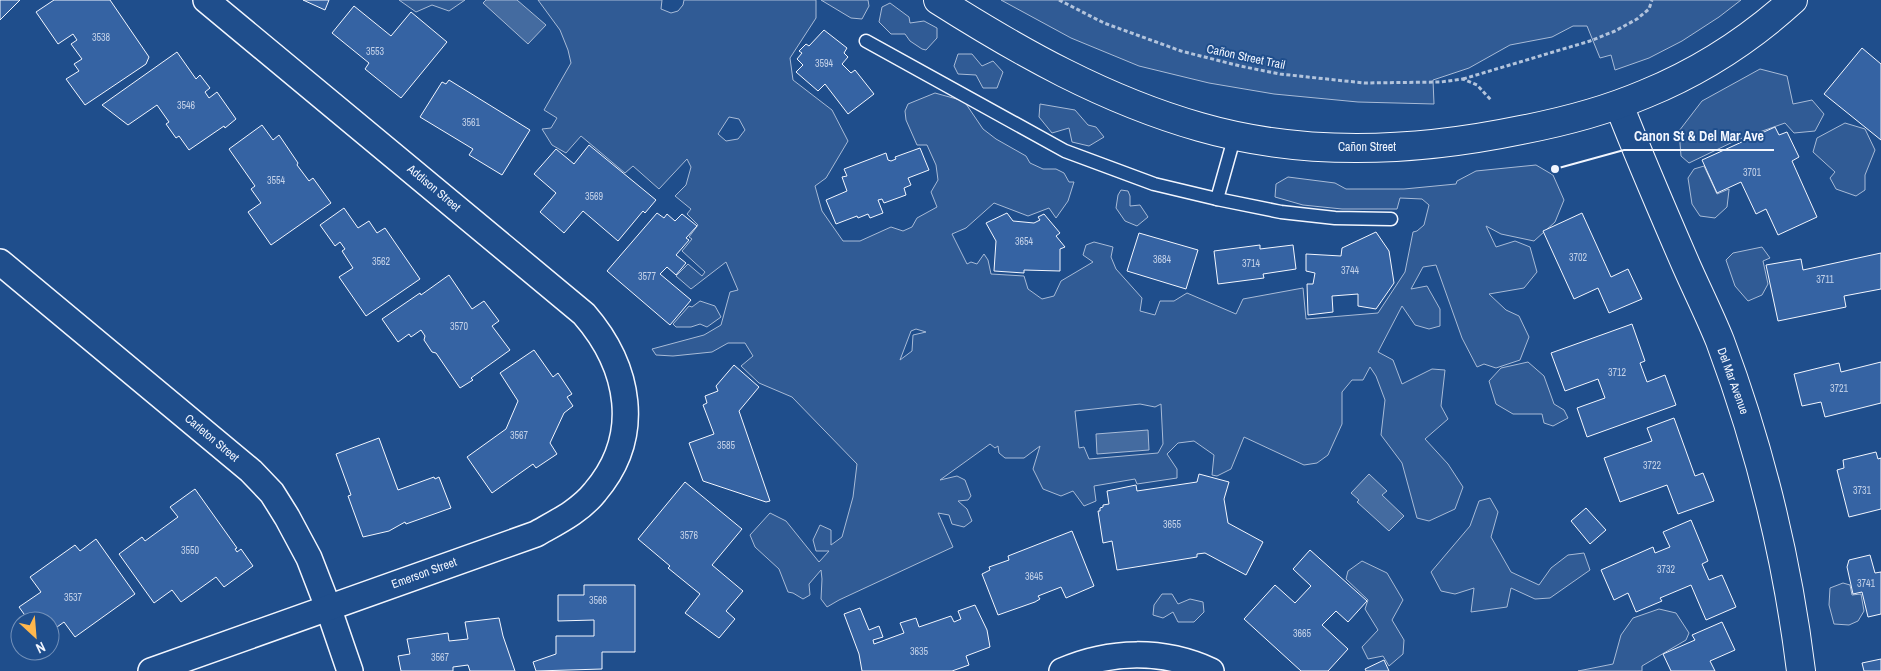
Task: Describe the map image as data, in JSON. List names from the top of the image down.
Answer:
{
  "streets": {
    "main road": ["Cañon Street", "Del Mar Avenue"],
    "street": ["Addison Street", "Carleton Street", "Emerson Street"],
    "path": ["Cañon Street Trail"]
  },
  "crossings": [
    ["Cañon Street", "Del Mar Avenue"],
    ["Addison Street", "Emerson Street"],
    ["Carleton Street", "Emerson Street"]
  ],
  "places": ["Canon St & Del Mar Ave"],
  "house_numbers": [
    "3538",
    "3553",
    "3594",
    "3546",
    "3561",
    "3701",
    "3554",
    "3569",
    "3654",
    "3702",
    "3684",
    "3562",
    "3714",
    "3744",
    "3577",
    "3711",
    "3570",
    "3712",
    "3721",
    "3567",
    "3585",
    "3722",
    "3731",
    "3655",
    "3576",
    "3550",
    "3732",
    "3645",
    "3741",
    "3537",
    "3566",
    "3665",
    "3635",
    "3567"
  ],
  "north": "bottom right"
}
